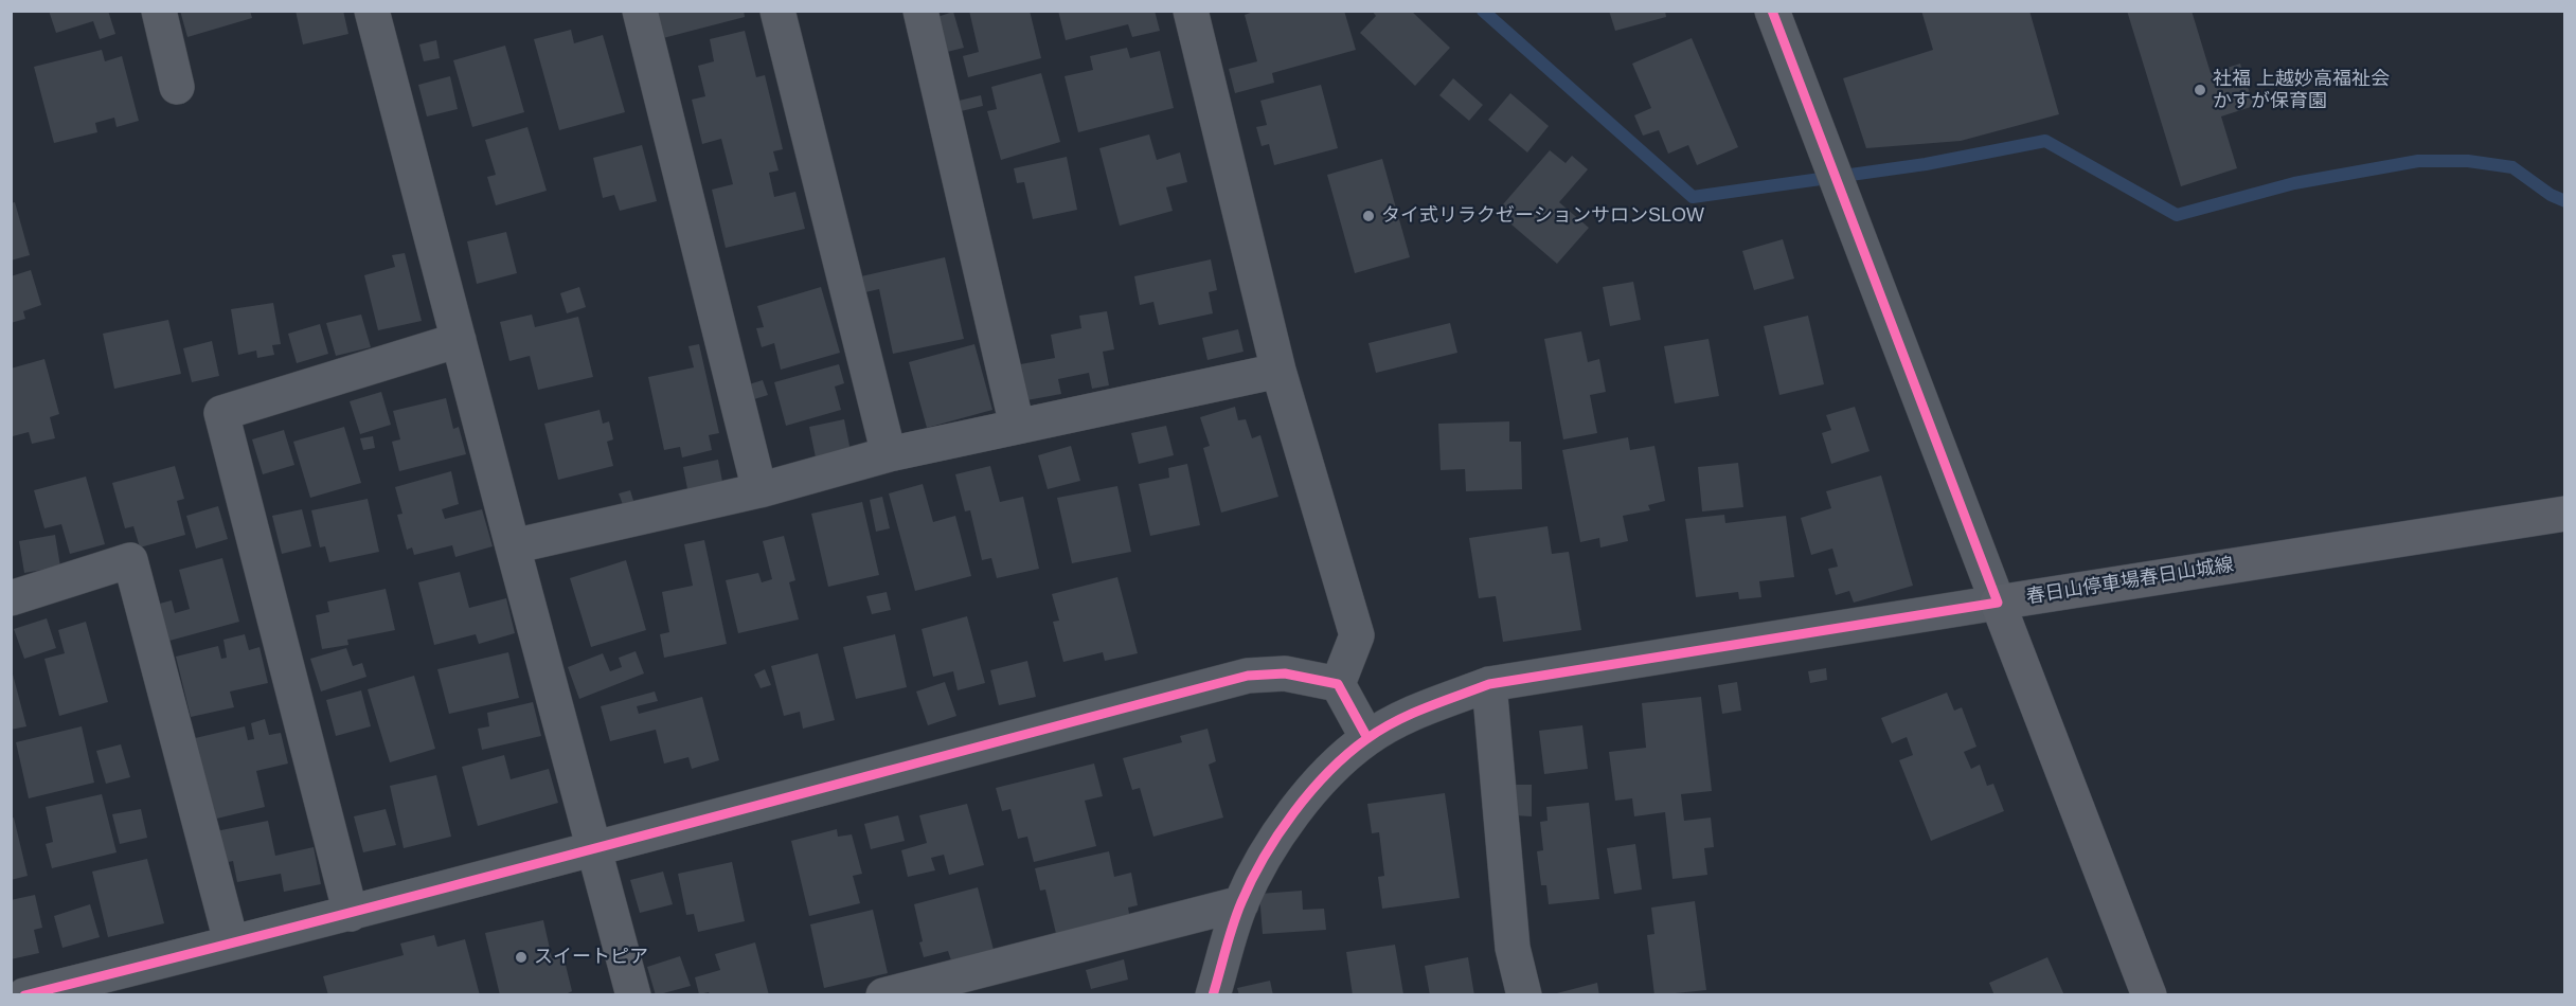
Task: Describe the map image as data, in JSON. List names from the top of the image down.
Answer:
{
  "streets": {
    "main road": ["春日山停車場春日山城線"]
  },
  "places": ["社福 上越妙高福祉会 かすが保育園", "タイ式リラクゼーションサロンSLOW", "スイートピア"]
}
